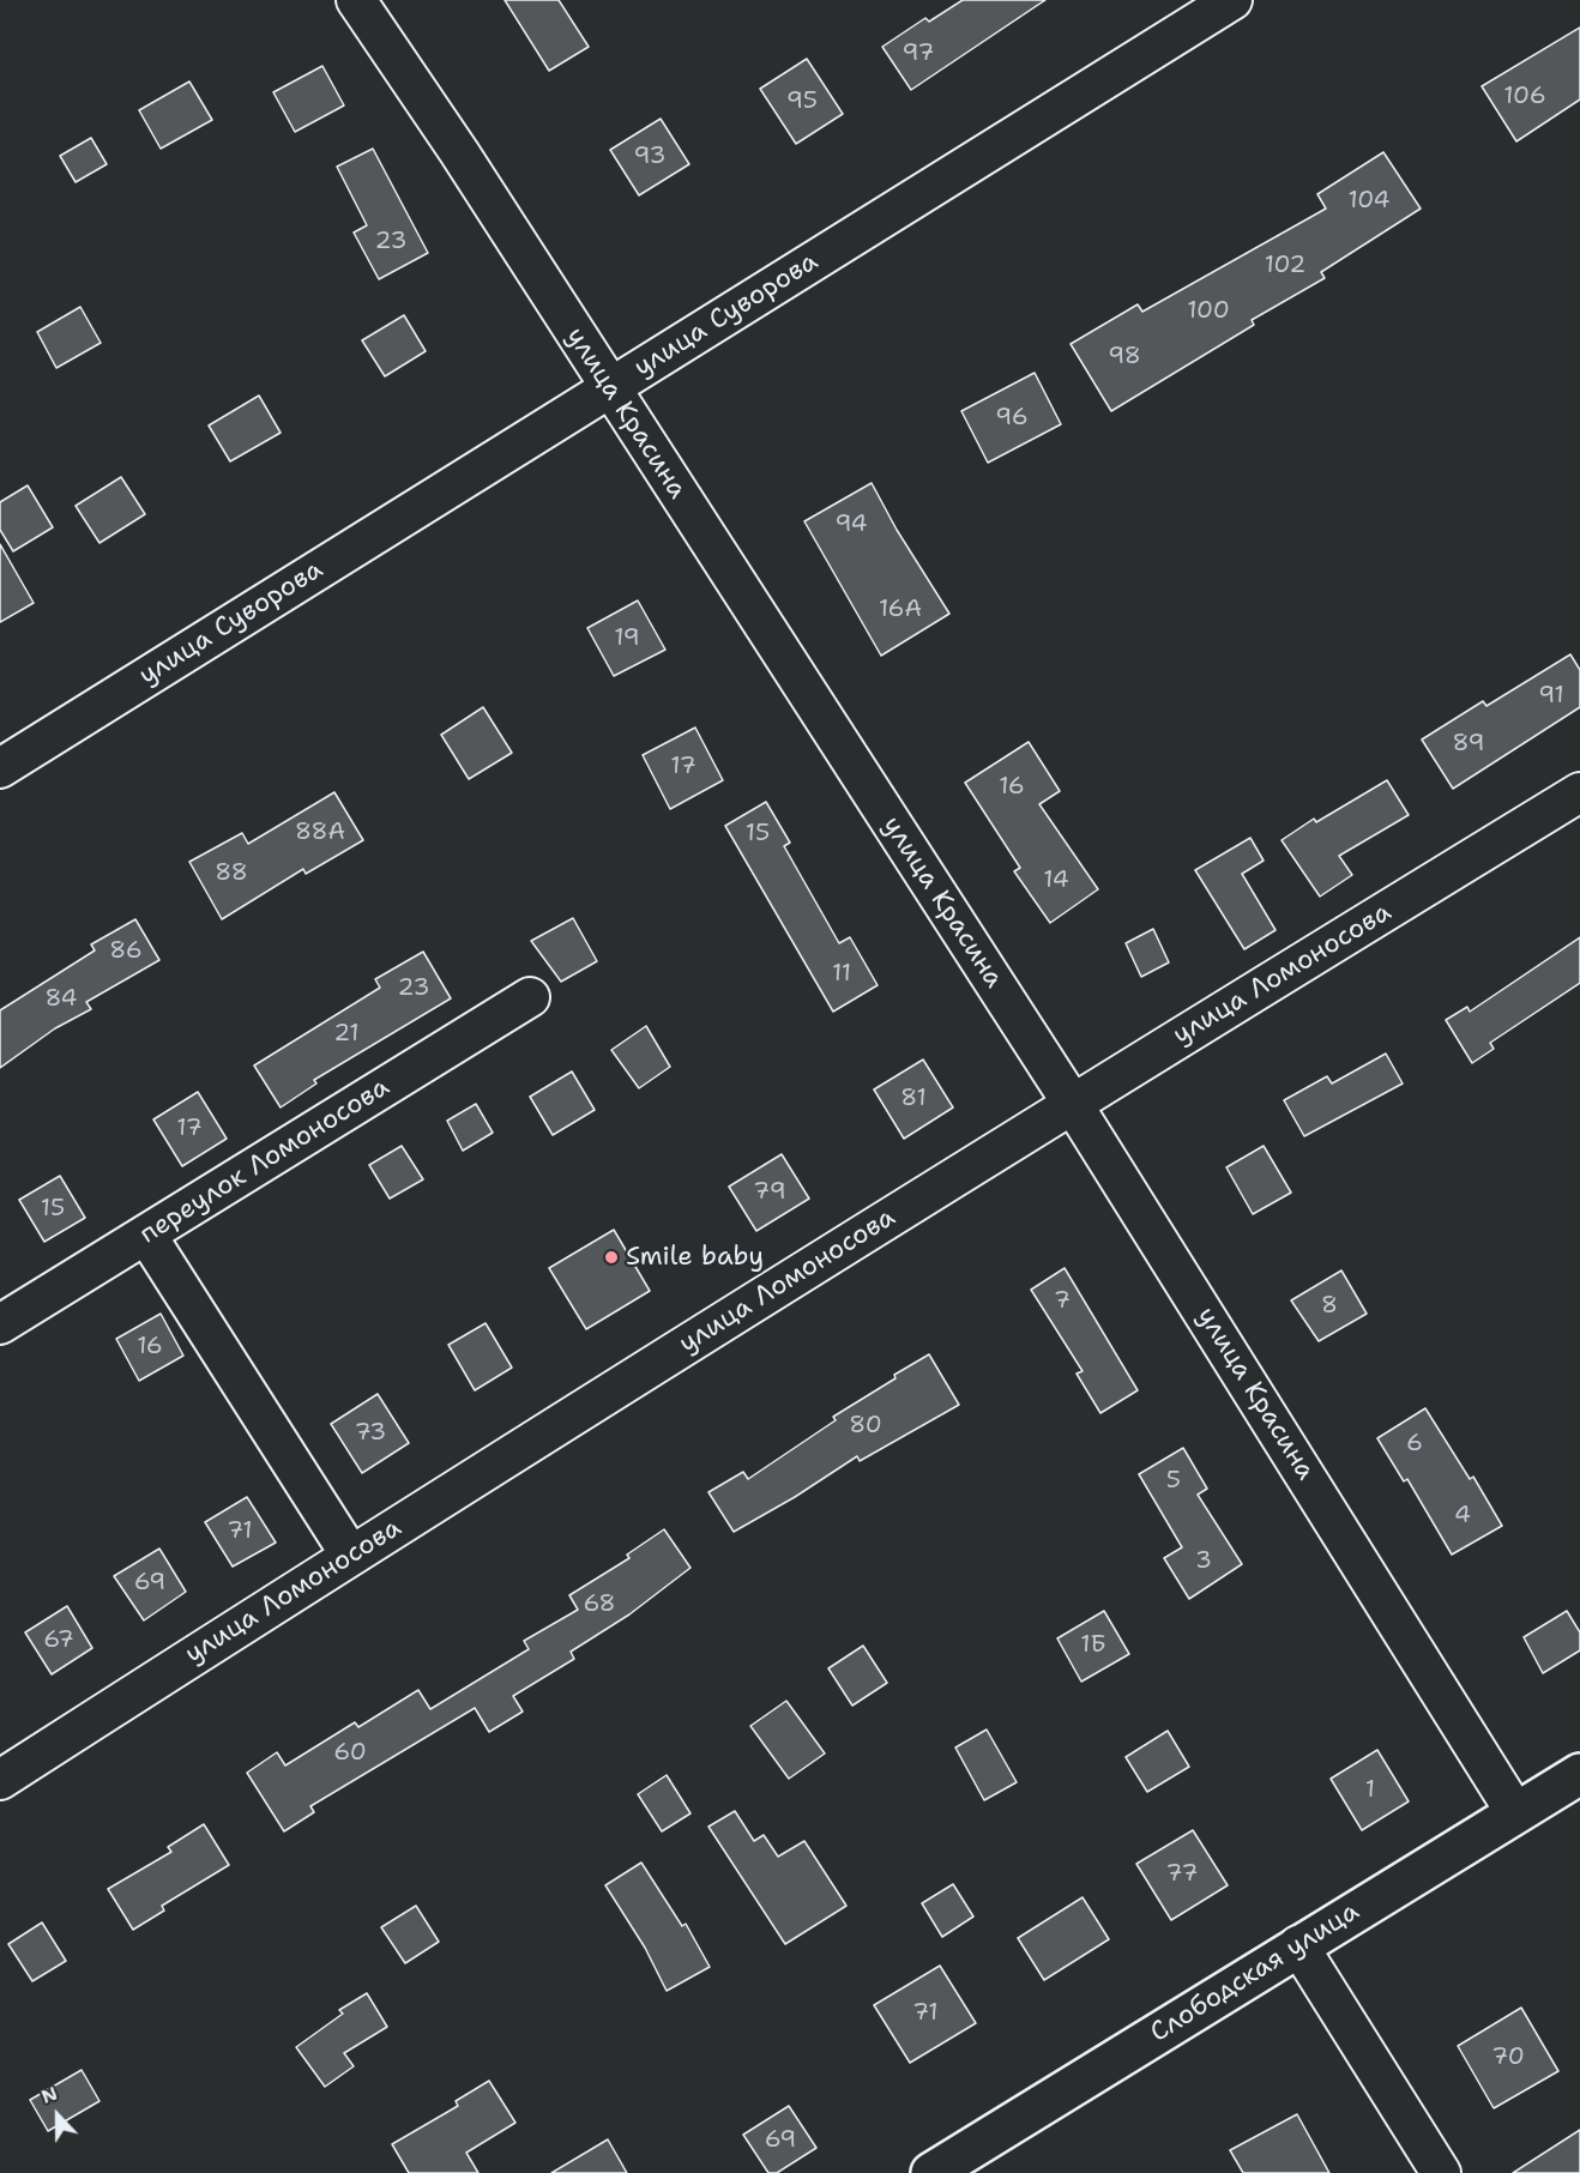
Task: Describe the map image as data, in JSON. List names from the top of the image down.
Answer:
{
  "streets": {
    "street": [
      "улица Суворова",
      "улица Красина",
      "улица Ломоносова",
      "переулок Ломоносова",
      "Слободская улица"
    ]
  },
  "crossings": [
    ["улица Суворова", "улица Красина"],
    ["улица Красина", "улица Ломоносова"],
    ["улица Красина", "Слободская улица"]
  ],
  "places": ["Smile baby"],
  "house_numbers": [
    "97",
    "106",
    "95",
    "93",
    "104",
    "23",
    "102",
    "100",
    "98",
    "96",
    "94",
    "16А",
    "19",
    "91",
    "89",
    "17",
    "16",
    "88А",
    "15",
    "88",
    "14",
    "86",
    "11",
    "23",
    "84",
    "21",
    "81",
    "17",
    "79",
    "15",
    "7",
    "8",
    "16",
    "80",
    "73",
    "6",
    "5",
    "4",
    "71",
    "3",
    "69",
    "68",
    "67",
    "1Б",
    "60",
    "1",
    "77",
    "71",
    "70",
    "69"
  ],
  "north": "top"
}
